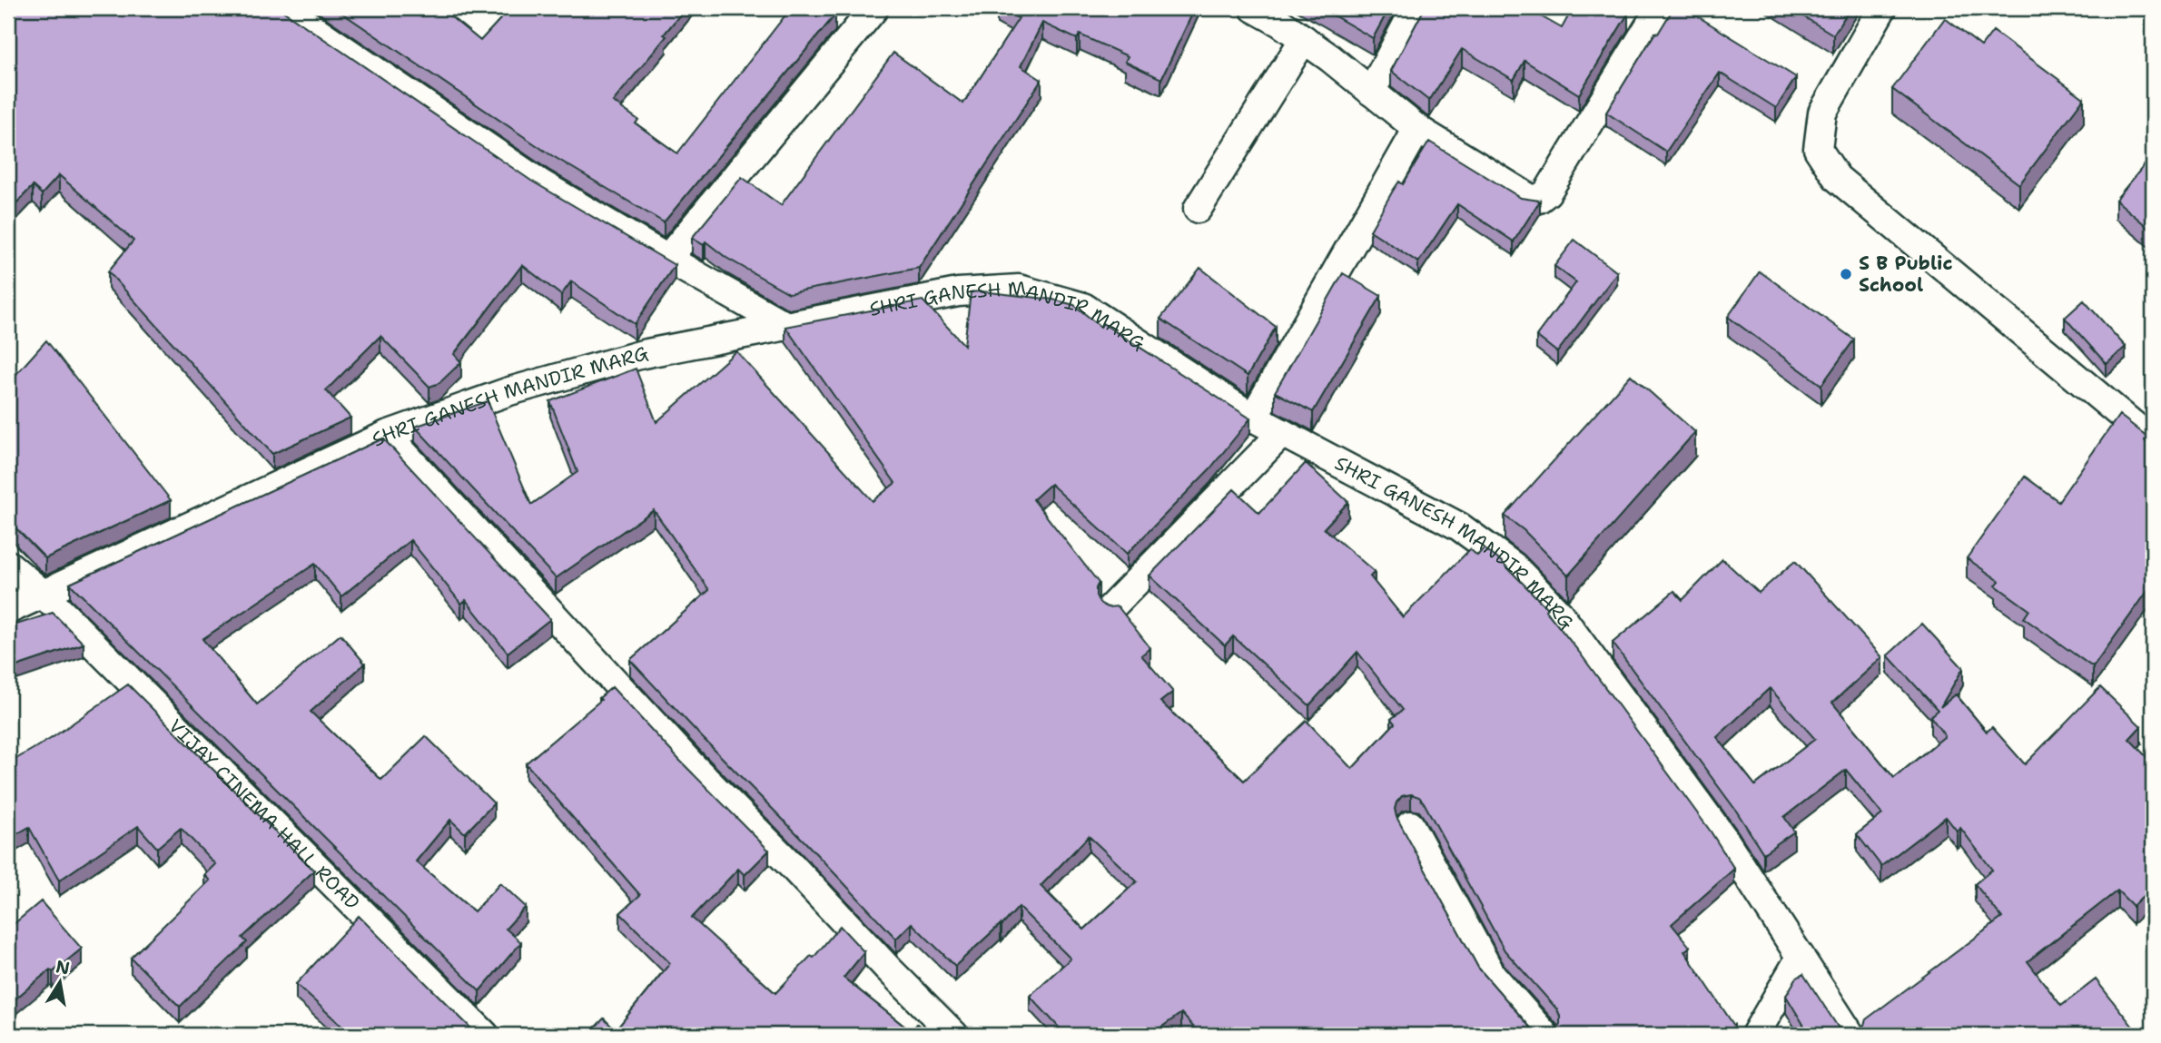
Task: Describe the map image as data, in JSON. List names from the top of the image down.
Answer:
{
  "streets": {
    "street": ["SHRI GANESH MANDIR MARG", "VIJAY CINEMA HALL ROAD"]
  },
  "crossings": [
    ["SHRI GANESH MANDIR MARG", "VIJAY CINEMA HALL ROAD"]
  ],
  "places": ["S B Public School"],
  "north": "top"
}
